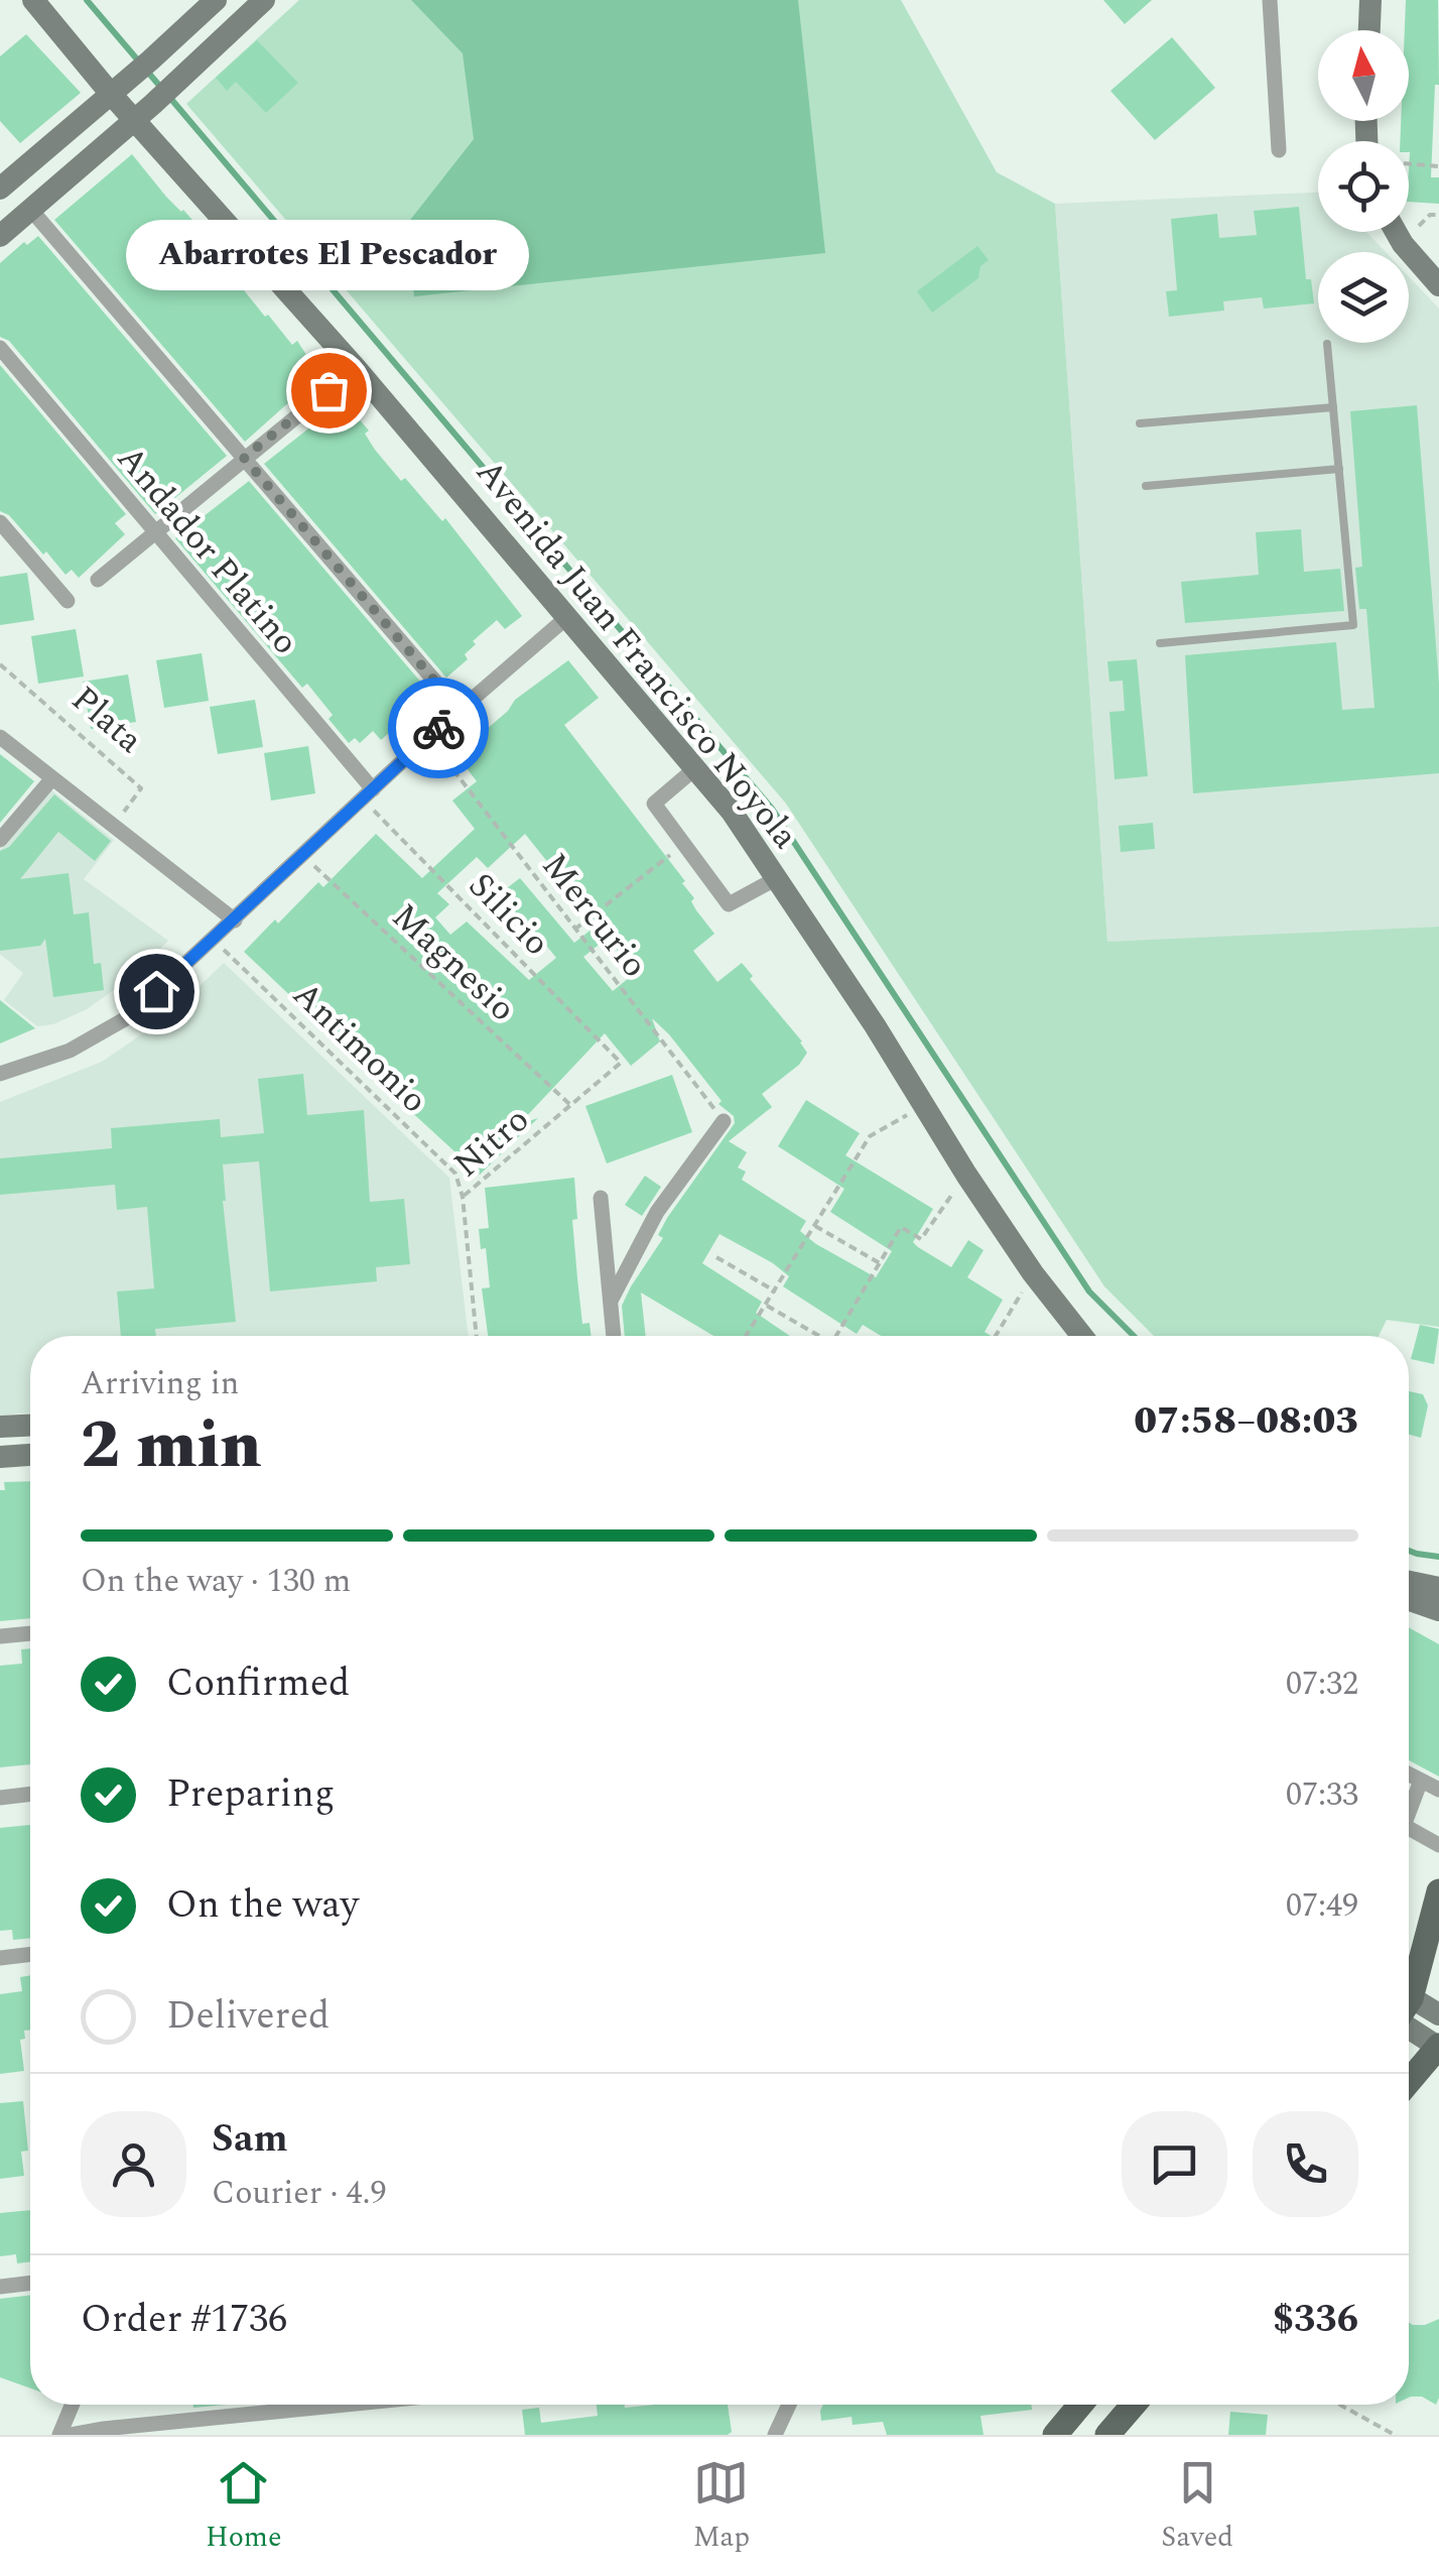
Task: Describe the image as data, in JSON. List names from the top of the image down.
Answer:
{
  "streets": {
    "street": ["Andador Platino", "Avenida Juan Francisco Noyola"],
    "path": [
      "Plata",
      "Silicio",
      "Mercurio",
      "Magnesio",
      "Antimonio",
      "Nitro"
    ]
  },
  "crossings": [
    ["Andador Platino", "Silicio"],
    ["Silicio", "Nitro"],
    ["Magnesio", "Nitro"],
    ["Antimonio", "Nitro"]
  ],
  "places": ["Abarrotes El Pescador"],
  "north": "top",
  "page": {
    "bubble": "Abarrotes El Pescador",
    "heading": ["2 min", "Arriving in", "07:58–08:03"],
    "panel": [
      "Sam",
      "Courier · 4.9",
      "Order #1736",
      "$336"
    ],
    "bar": "On the way · 130 m",
    "list": [
      ["Confirmed", "07:32"],
      ["Preparing", "07:33"],
      ["On the way", "07:49"],
      "Delivered"
    ],
    "tabs": ["Home", "Map", "Saved"]
  }
}
